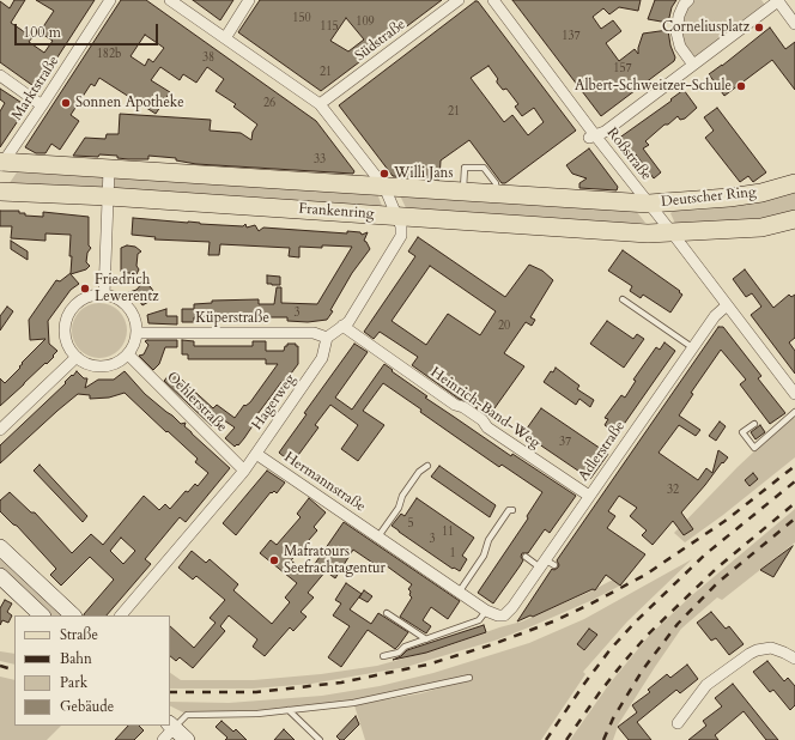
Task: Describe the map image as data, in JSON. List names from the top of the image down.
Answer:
{
  "streets": {
    "main road": ["Deutscher Ring", "Frankenring"],
    "street": [
      "Südstraße",
      "Marktstraße",
      "Roßstraße",
      "Küperstraße",
      "Oehlerstraße",
      "Hagerweg",
      "Heinrich-Band-Weg",
      "Adlerstraße",
      "Hermannstraße"
    ]
  },
  "crossings": [
    ["Marktstraße", "Frankenring"],
    ["Roßstraße", "Deutscher Ring"],
    ["Roßstraße", "Frankenring"],
    ["Roßstraße", "Adlerstraße"],
    ["Deutscher Ring", "Frankenring"],
    ["Küperstraße", "Oehlerstraße"],
    ["Küperstraße", "Hagerweg"],
    ["Oehlerstraße", "Hagerweg"],
    ["Hagerweg", "Hermannstraße"],
    ["Heinrich-Band-Weg", "Adlerstraße"],
    ["Adlerstraße", "Hermannstraße"]
  ],
  "places": [
    "Corneliusplatz",
    "Albert-Schweitzer-Schule",
    "Sonnen Apotheke",
    "Willi Jans",
    "Friedrich Lewerentz",
    "Mafratours Seefrachtagentur"
  ],
  "house_numbers": [
    "150",
    "109",
    "115",
    "137",
    "182b",
    "38",
    "157",
    "21",
    "26",
    "21",
    "33",
    "3",
    "20",
    "37",
    "32",
    "5",
    "11",
    "3",
    "1"
  ],
  "legend": [
    "Straße",
    "Bahn",
    "Park",
    "Gebäude"
  ],
  "scale_bar": "100 m"
}
